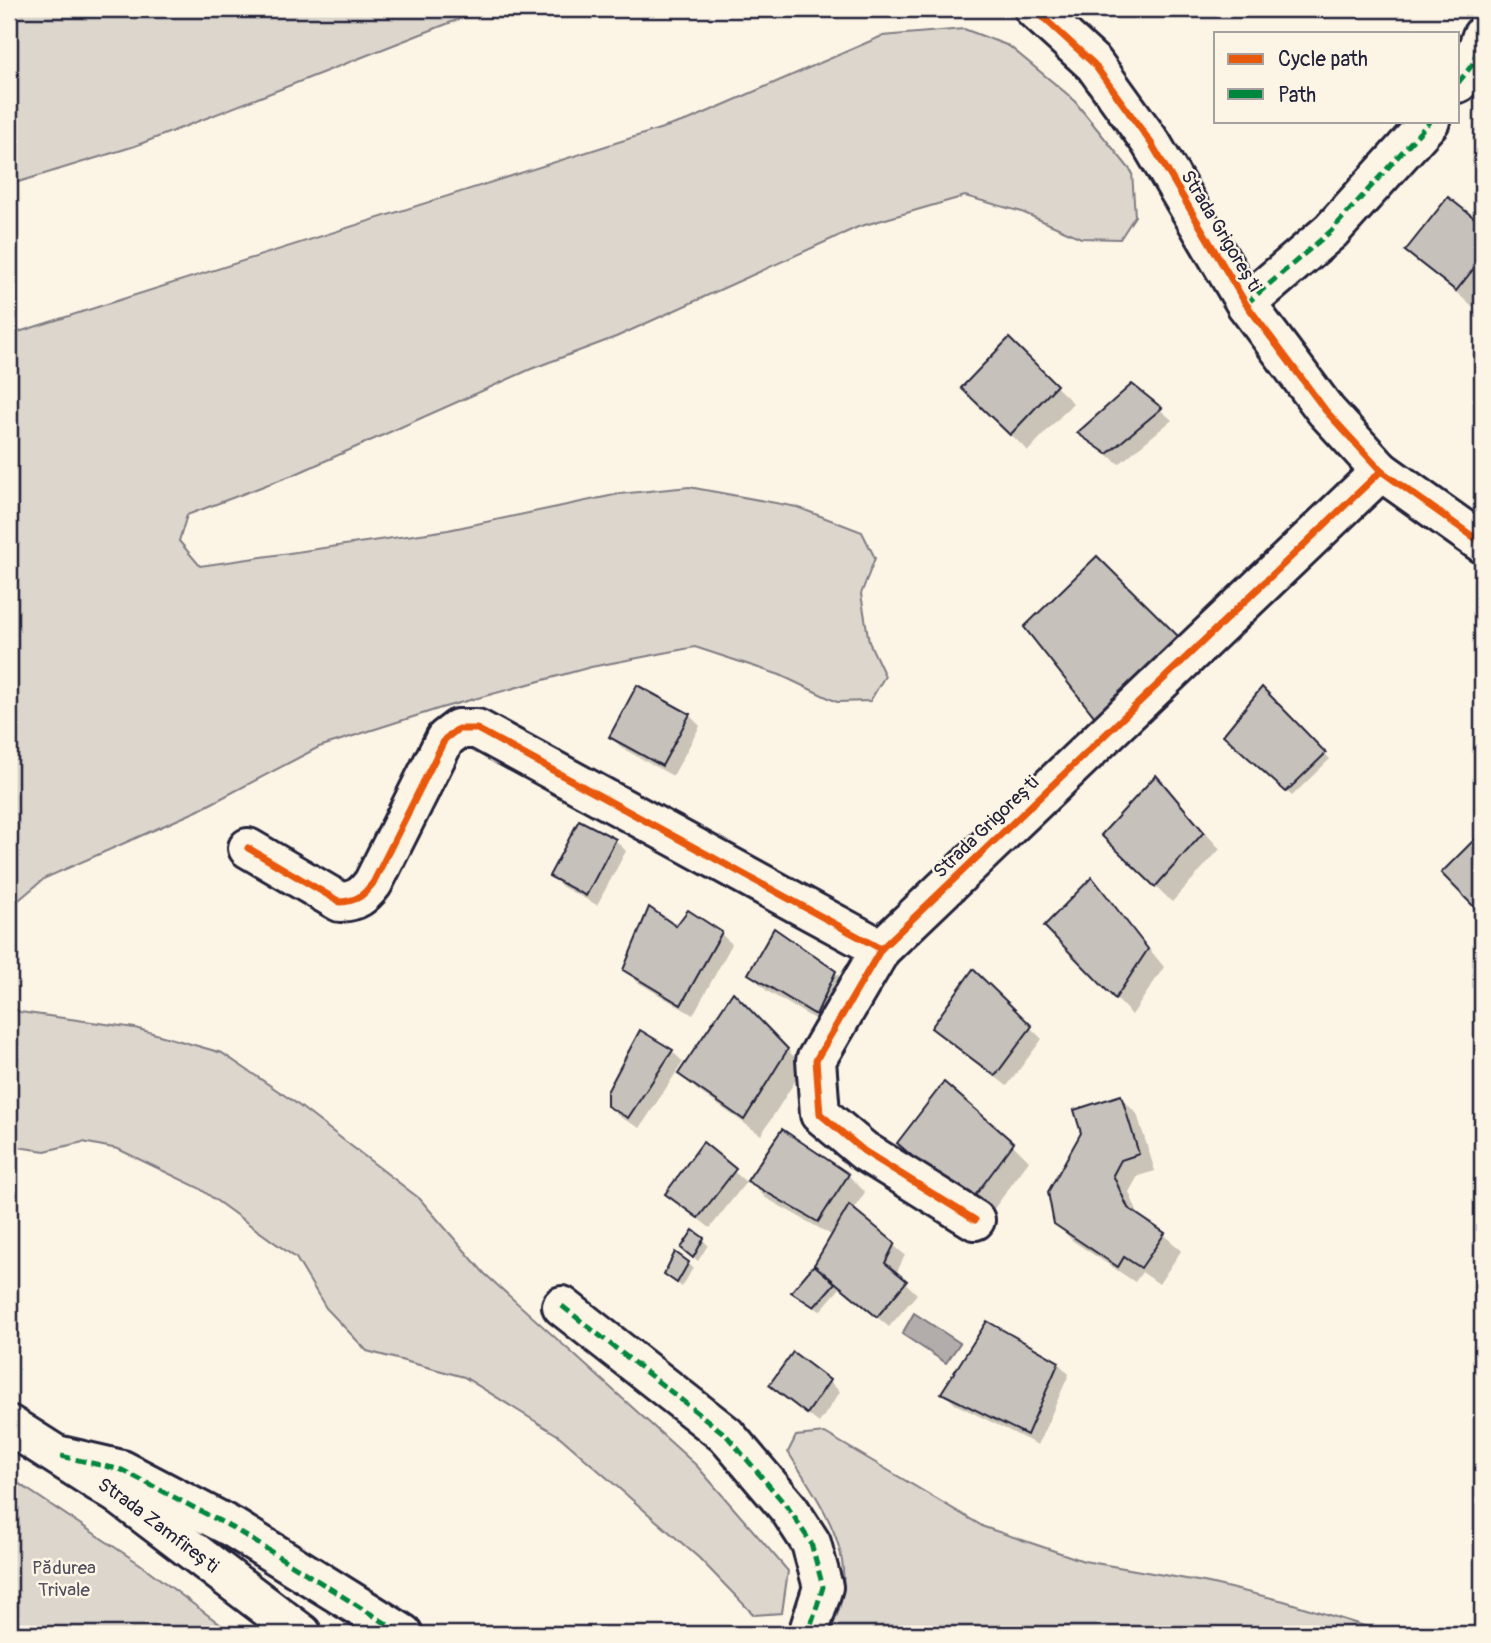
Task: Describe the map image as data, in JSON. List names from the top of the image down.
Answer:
{
  "streets": {
    "street": ["Strada Grigorești", "Strada Zamfirești"]
  },
  "parks": ["Pădurea Trivale"],
  "legend": ["Cycle path", "Path"]
}
